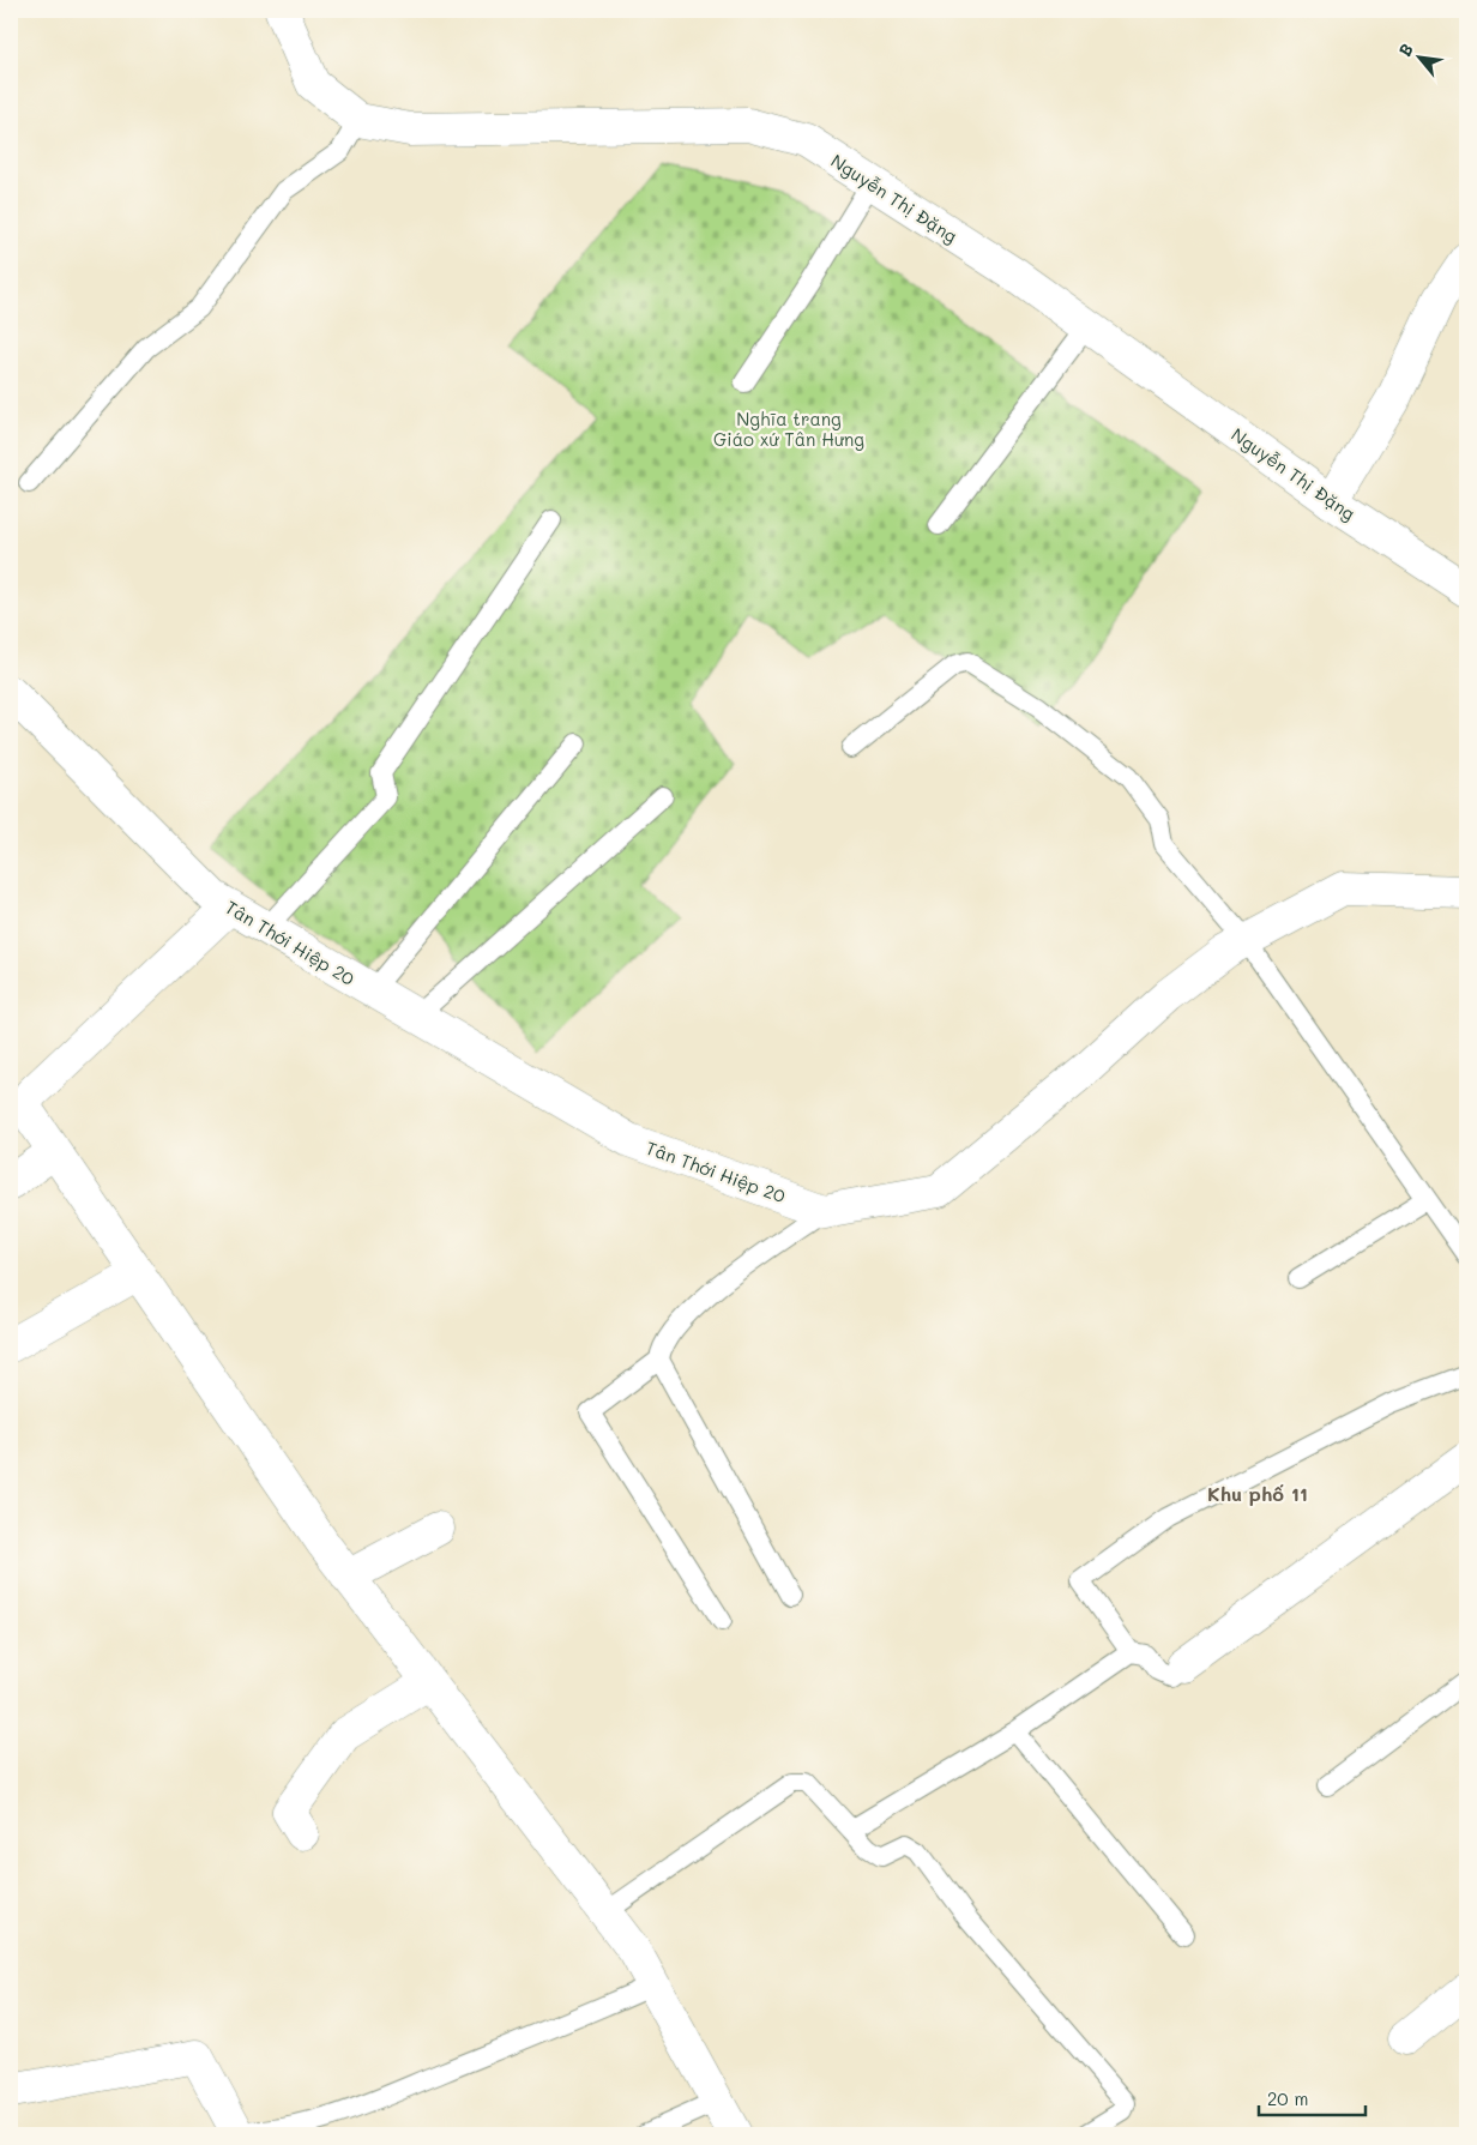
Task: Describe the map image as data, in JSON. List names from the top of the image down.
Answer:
{
  "streets": {
    "street": ["Nguyễn Thị Đặng", "Tân Thới Hiệp 20"]
  },
  "districts": ["Khu phố 11"],
  "parks": ["Nghĩa trang Giáo xứ Tân Hưng"],
  "scale_bar": "20 m",
  "north": "top left"
}
